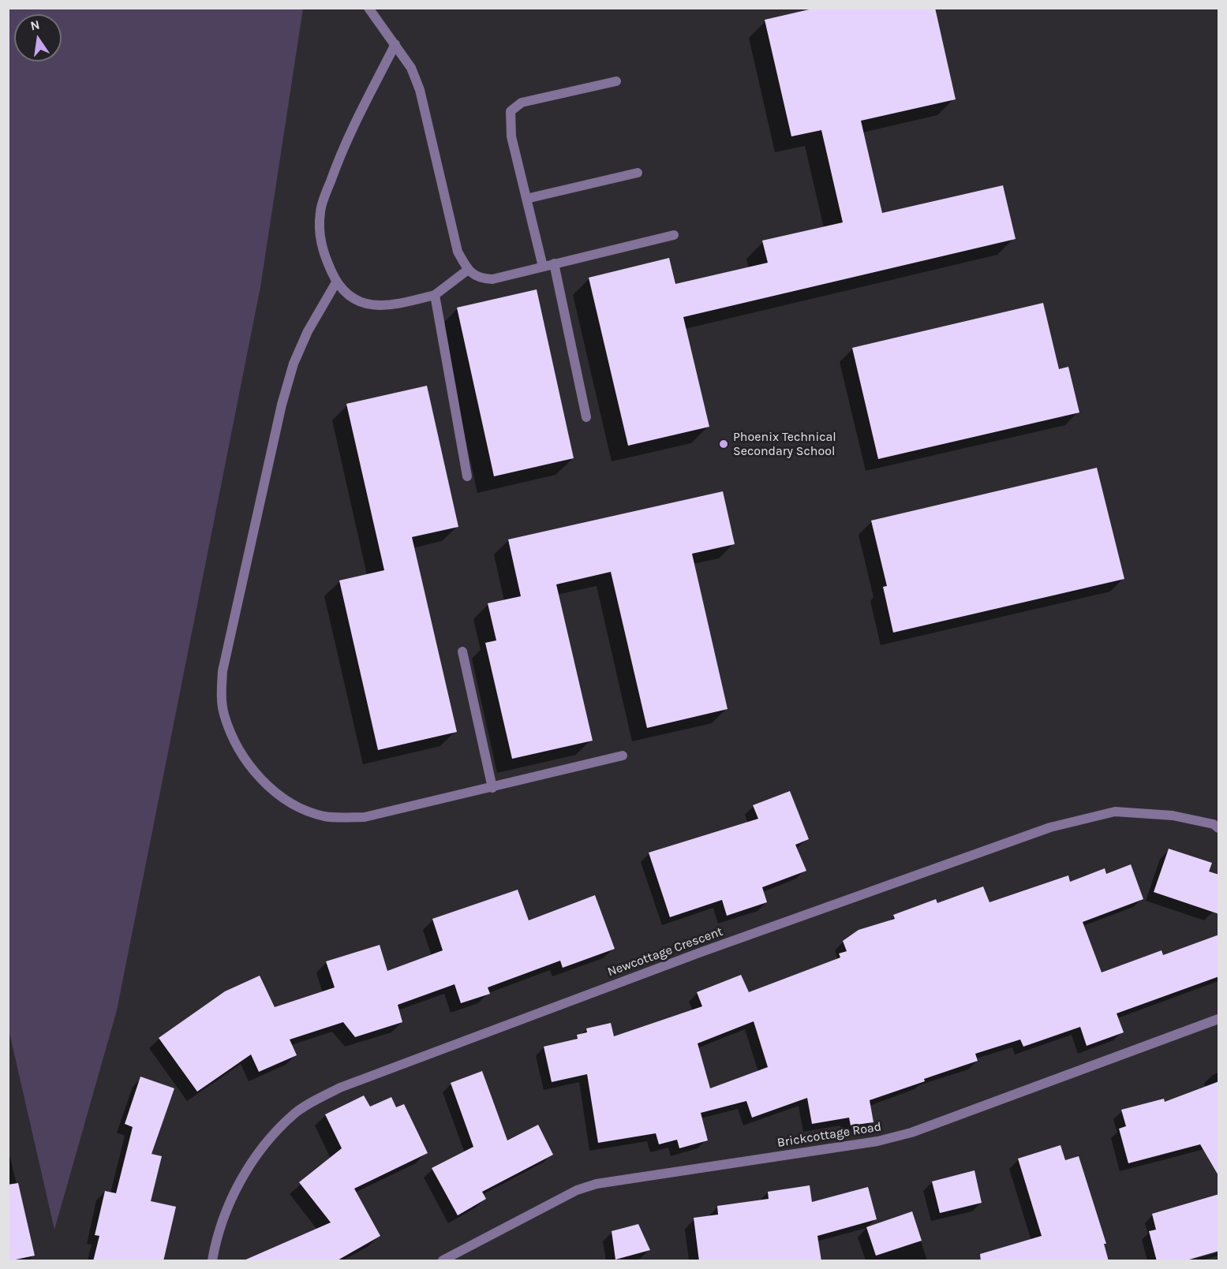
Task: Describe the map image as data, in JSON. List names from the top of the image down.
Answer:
{
  "streets": {
    "street": ["Newcottage Crescent", "Brickcottage Road"]
  },
  "places": ["Phoenix Technical Secondary School"],
  "north": "top"
}
